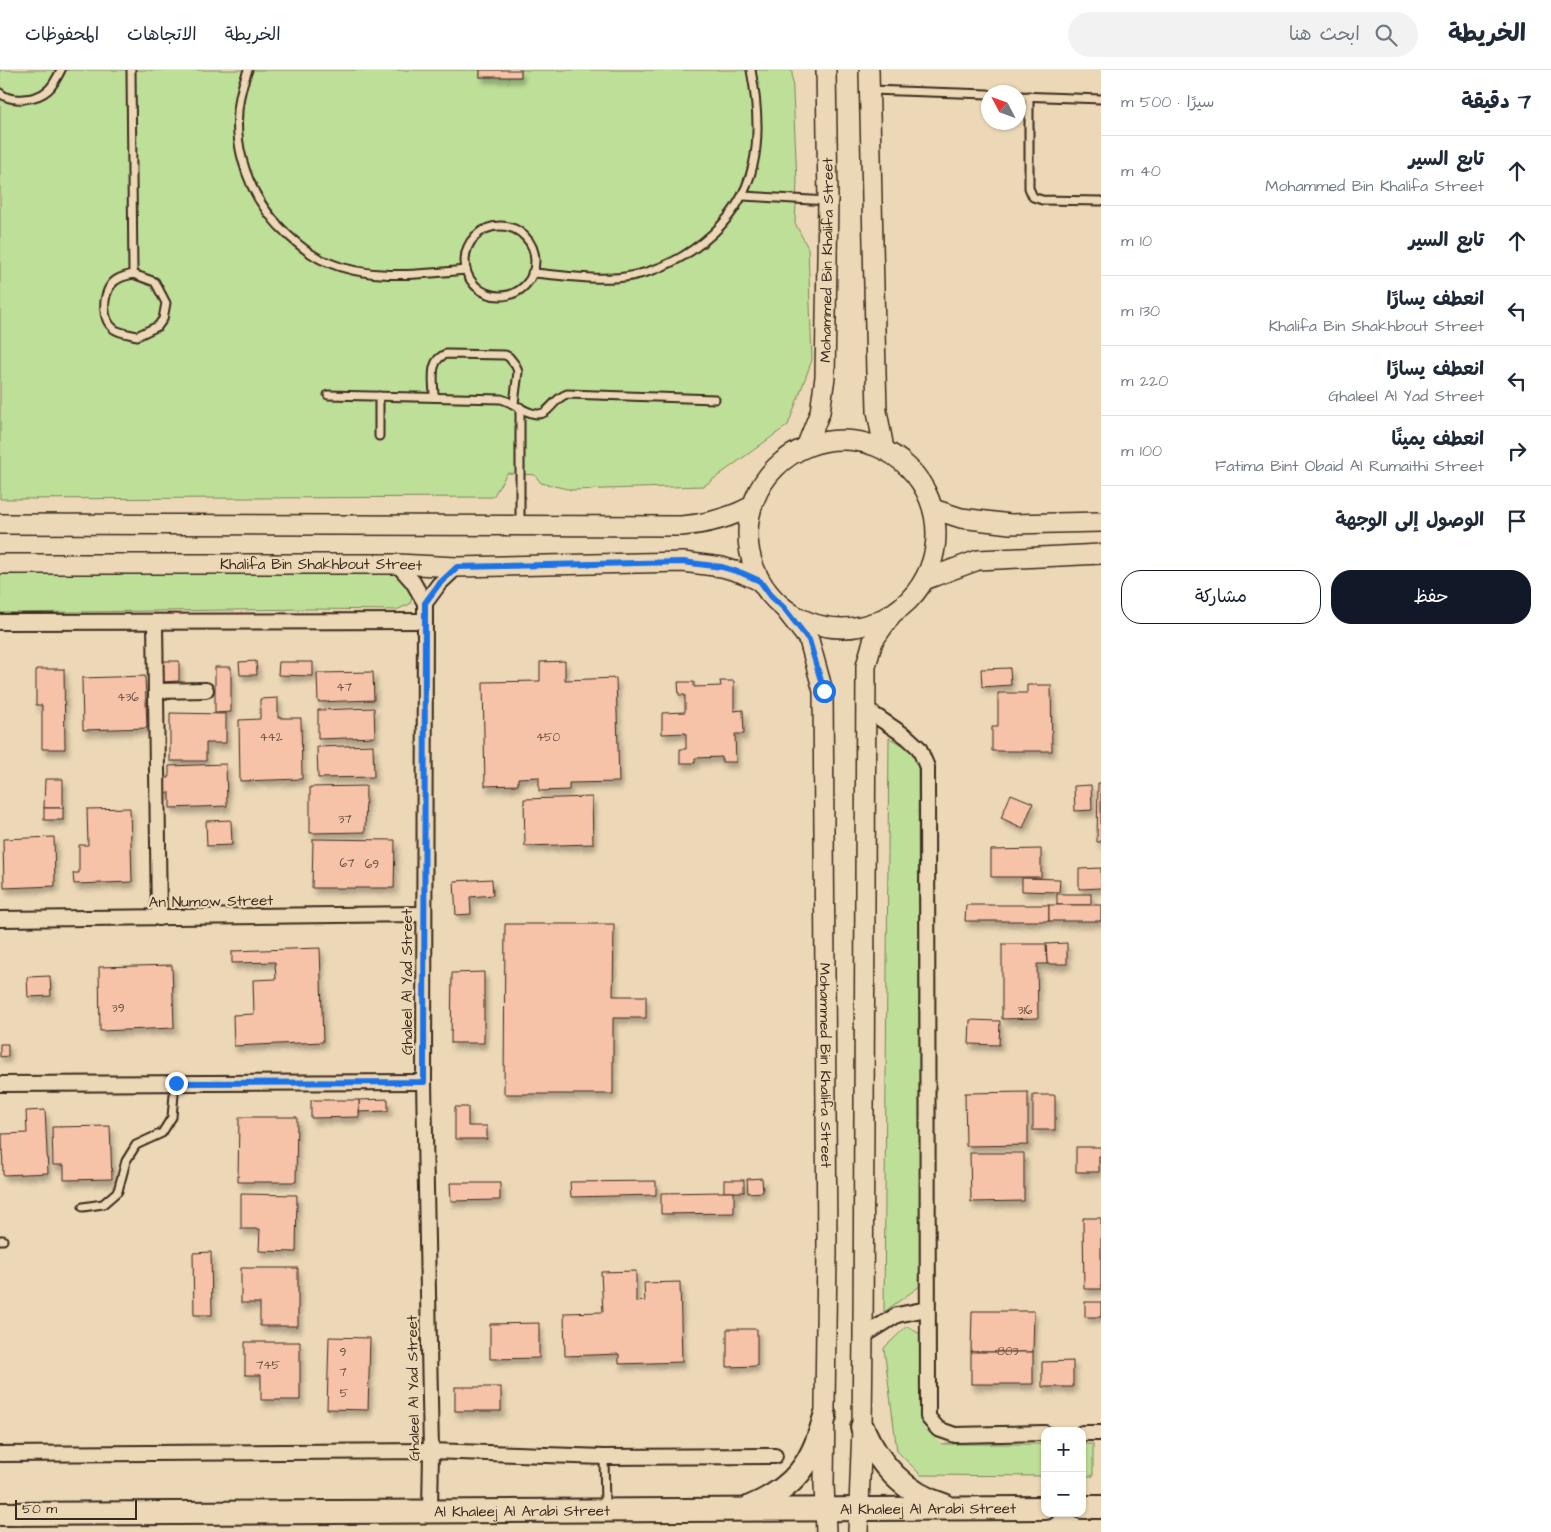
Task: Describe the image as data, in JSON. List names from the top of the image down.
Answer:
{
  "streets": {
    "highway": ["Al Khaleej Al Arabi Street"],
    "main road": ["Mohammed Bin Khalifa Street", "Khalifa Bin Shakhbout Street"],
    "street": ["An Numow Street", "Ghaleel Al Yad Street"]
  },
  "crossings": [
    ["Mohammed Bin Khalifa Street", "Al Khaleej Al Arabi Street"],
    ["An Numow Street", "Ghaleel Al Yad Street"],
    ["Ghaleel Al Yad Street", "Al Khaleej Al Arabi Street"]
  ],
  "house_numbers": [
    "47",
    "436",
    "442",
    "450",
    "37",
    "67",
    "69",
    "39",
    "316",
    "803",
    "9",
    "745",
    "7",
    "5"
  ],
  "scale_bar": "50 m",
  "north": "top left",
  "page": {
    "header": "الخريطة",
    "search": "ابحث هنا",
    "nav": ["الخريطة", "الاتجاهات", "المحفوظات"],
    "heading": ["7 دقيقة", "سيرًا · 500 m"],
    "list": [
      ["تابع السير", "Mohammed Bin Khalifa Street", "40 m"],
      ["تابع السير", "10 m"],
      ["انعطف يسارًا", "Khalifa Bin Shakhbout Street", "130 m"],
      ["انعطف يسارًا", "Ghaleel Al Yad Street", "220 m"],
      ["انعطف يمينًا", "Fatima Bint Obaid Al Rumaithi Street", "100 m"],
      "الوصول إلى الوجهة"
    ],
    "buttons": ["حفظ", "مشاركة"],
    "map_buttons": ["+", "−"],
    "scale": "50 m"
  }
}
